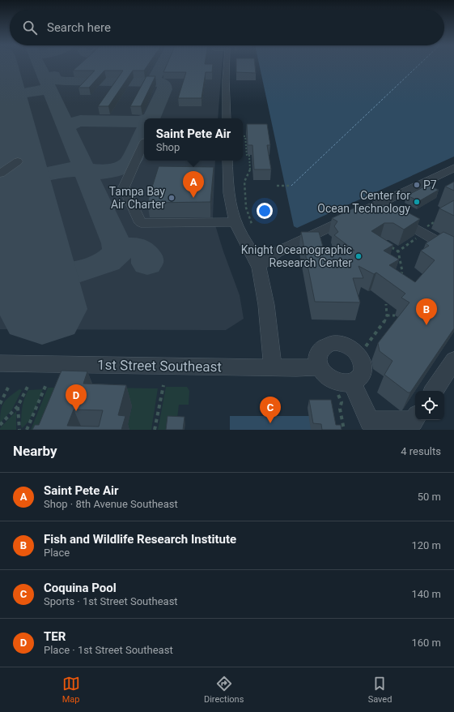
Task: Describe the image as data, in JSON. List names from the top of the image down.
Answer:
{
  "streets": {
    "street": ["1st Street Southeast"]
  },
  "places": [
    "P7",
    "Tampa Bay Air Charter",
    "Center for Ocean Technology",
    "Knight Oceanographic Research Center"
  ],
  "page": {
    "search": "Search here",
    "popup": ["Saint Pete Air", "Shop"],
    "pins": [
      "A",
      "B",
      "D",
      "C"
    ],
    "heading": ["Nearby", "4 results"],
    "list": [
      {
        "mark": "A",
        "name": "Saint Pete Air",
        "note": "Shop · 8th Avenue Southeast",
        "value": "50 m"
      },
      {
        "mark": "B",
        "name": "Fish and Wildlife Research Institute",
        "note": "Place",
        "value": "120 m"
      },
      {
        "mark": "C",
        "name": "Coquina Pool",
        "note": "Sports · 1st Street Southeast",
        "value": "140 m"
      },
      {
        "mark": "D",
        "name": "TER",
        "note": "Place · 1st Street Southeast",
        "value": "160 m"
      }
    ],
    "nav": ["Map", "Directions", "Saved"]
  }
}
